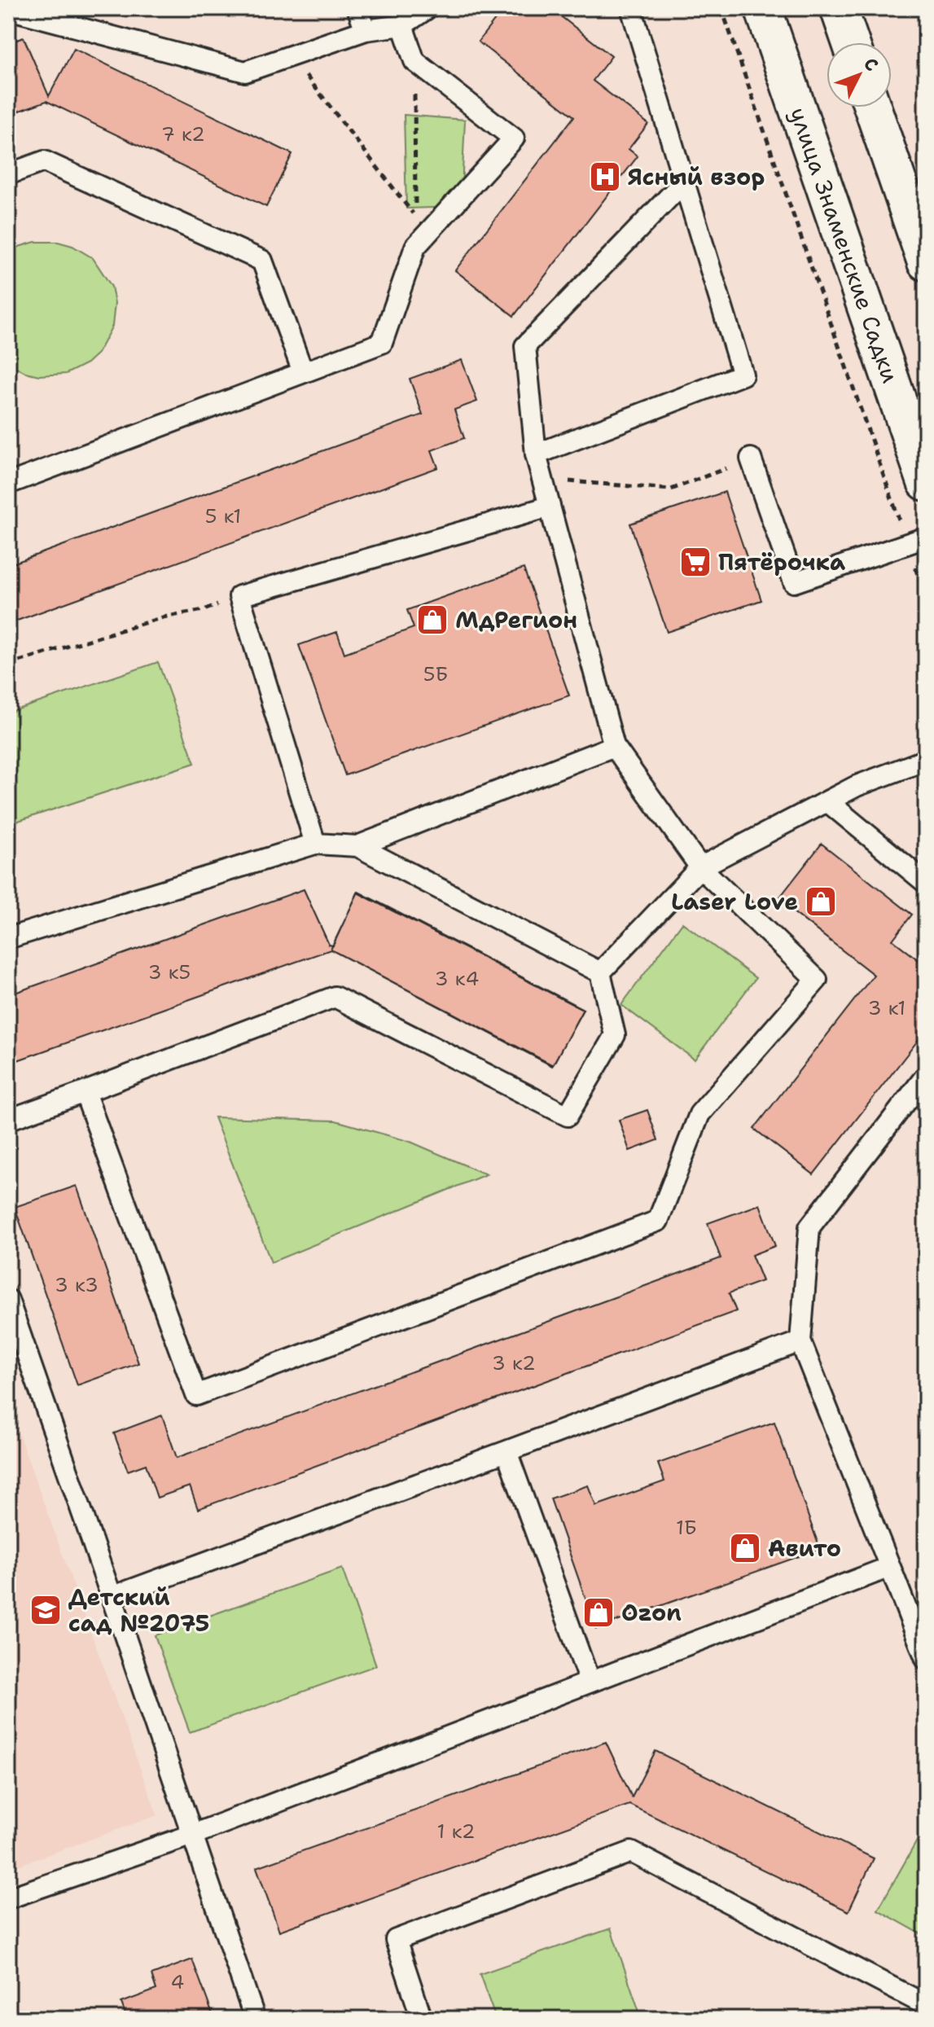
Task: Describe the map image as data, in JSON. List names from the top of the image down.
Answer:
{
  "streets": {
    "street": ["улица Знаменские Садки"]
  },
  "places": {
    "hospital": ["Ясный взор"],
    "supermarket": ["Пятёрочка"],
    "shop": [
      "МдРегион",
      "Laser Love",
      "Авито",
      "Ozon"
    ],
    "school or university": ["Детский сад №2075"]
  },
  "house_numbers": [
    "7 к2",
    "5 к1",
    "5Б",
    "3 к5",
    "3 к4",
    "3 к1",
    "3 к3",
    "3 к2",
    "1Б",
    "1 к2",
    "4"
  ],
  "north": "top right"
}
